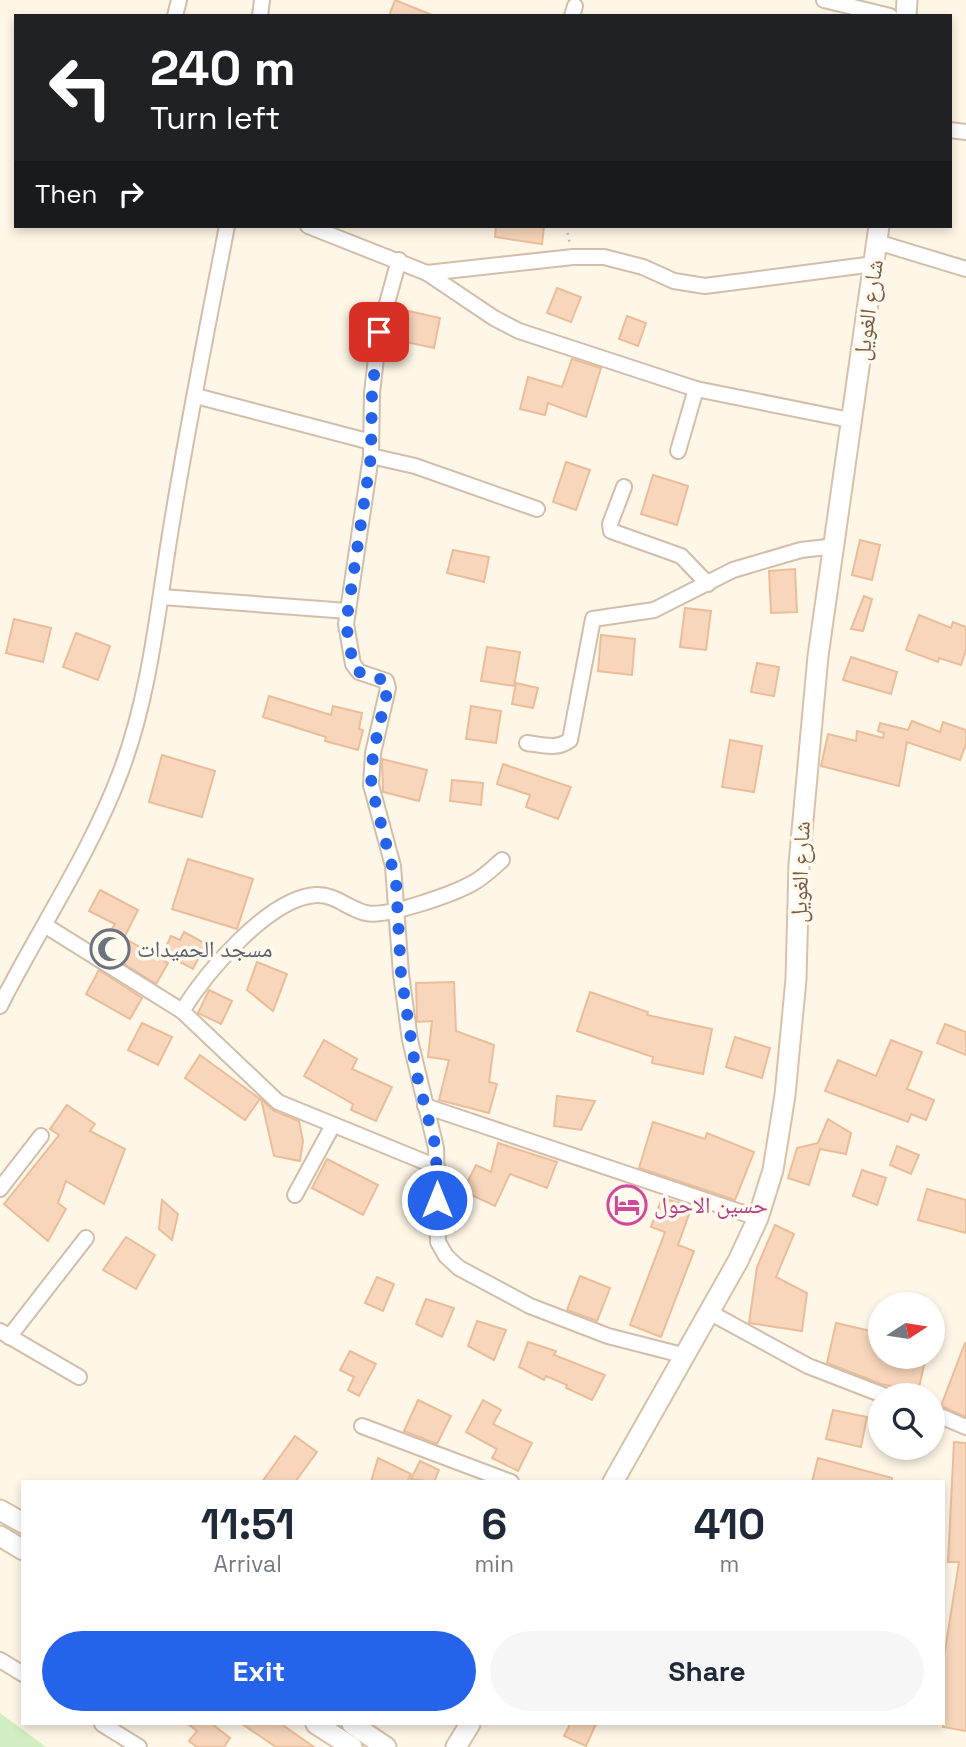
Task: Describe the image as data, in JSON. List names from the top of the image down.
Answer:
{
  "streets": {
    "street": ["شارع الغويل"]
  },
  "places": {
    "mosque": ["مسجد الحميدات"],
    "hotel": ["حسين الاحول"]
  },
  "north": "right",
  "page": {
    "turn": ["240 m", "Turn left"],
    "then": "Then",
    "eta": [
      "11:51",
      "Arrival",
      "6",
      "min",
      "410",
      "m"
    ],
    "buttons": ["Exit", "Share"]
  }
}
